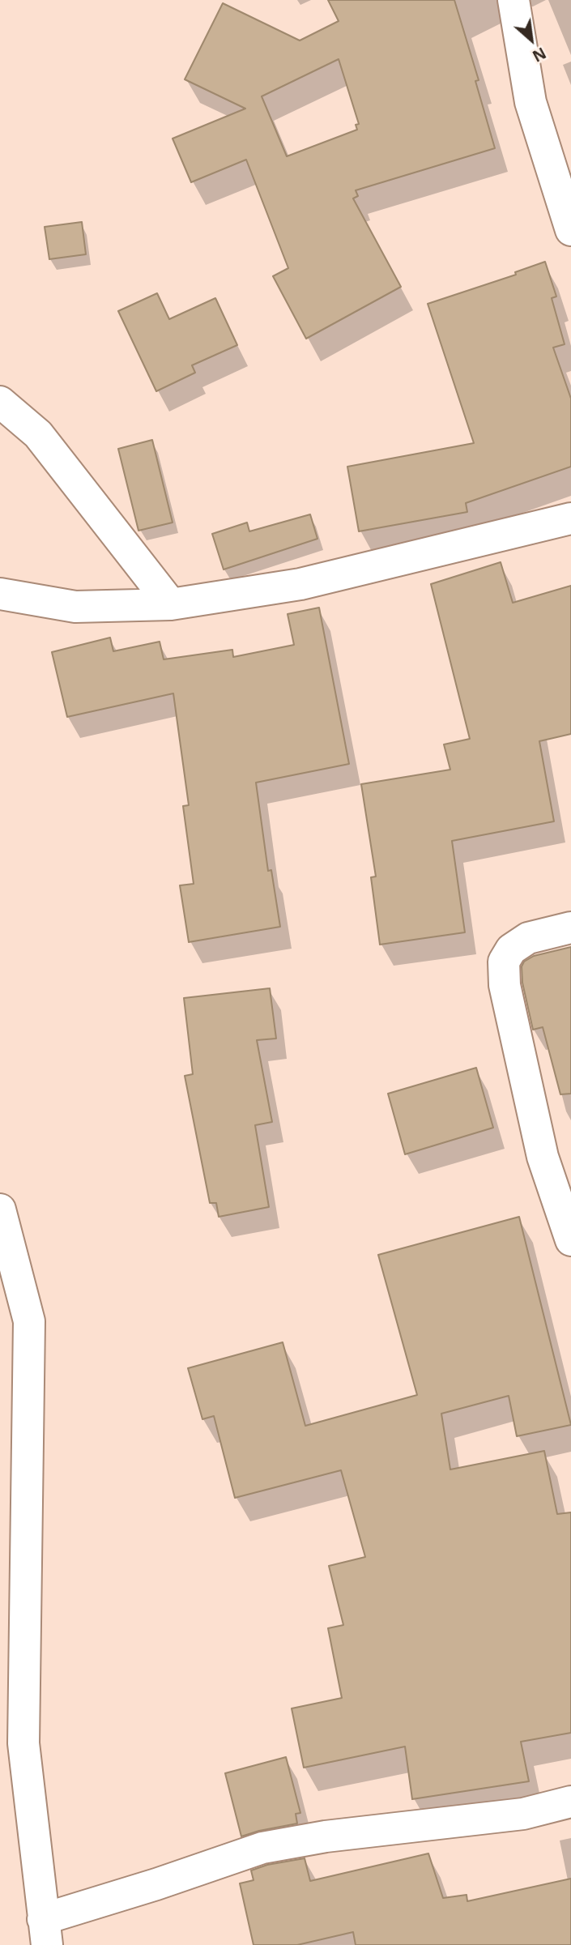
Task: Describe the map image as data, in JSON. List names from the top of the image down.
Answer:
{
  "north": "bottom right"
}
